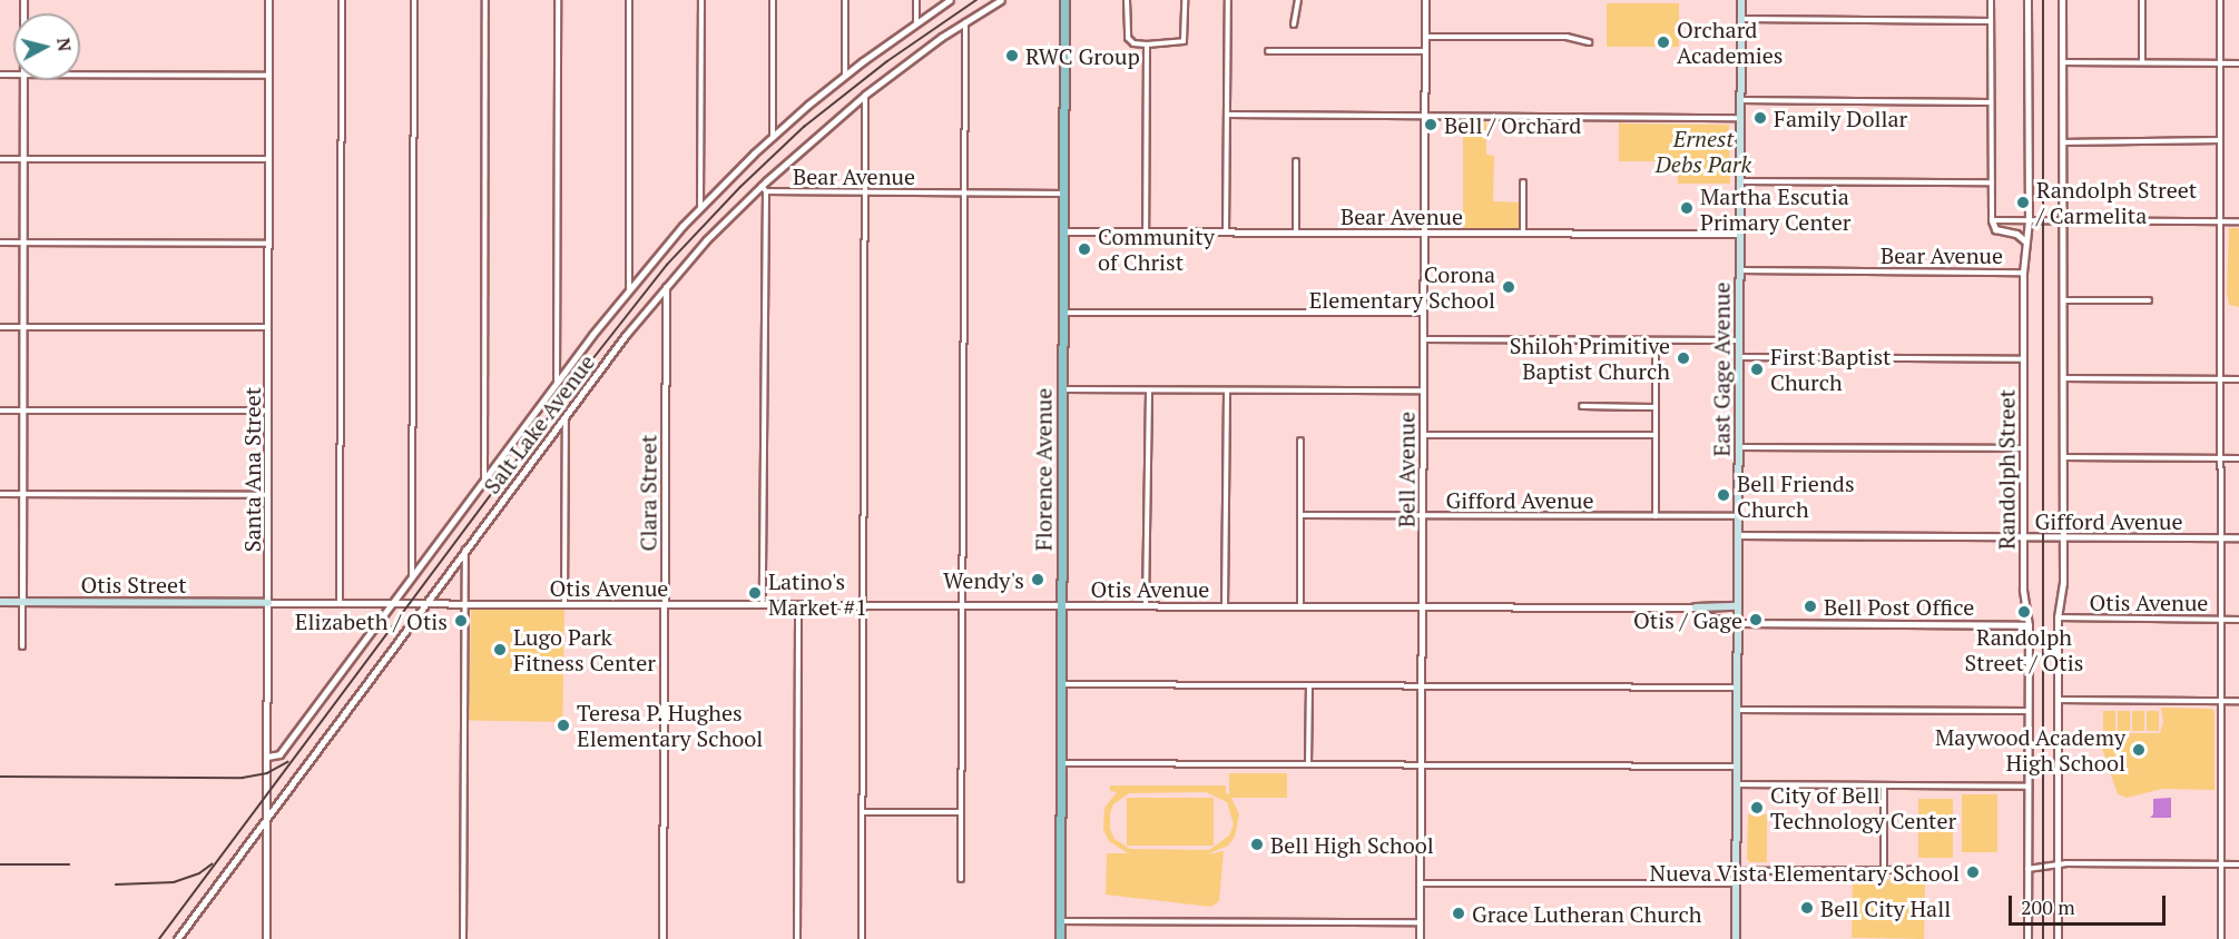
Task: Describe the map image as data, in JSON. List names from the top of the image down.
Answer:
{
  "streets": {
    "main road": ["East Gage Avenue", "Florence Avenue", "Otis Street"],
    "street": [
      "Bear Avenue",
      "Salt Lake Avenue",
      "Santa Ana Street",
      "Bell Avenue",
      "Randolph Street",
      "Clara Street",
      "Gifford Avenue",
      "Otis Avenue"
    ]
  },
  "crossings": [
    ["Bear Avenue", "East Gage Avenue"],
    ["Bear Avenue", "Salt Lake Avenue"],
    ["Bear Avenue", "Florence Avenue"],
    ["Bear Avenue", "Bell Avenue"],
    ["Bear Avenue", "Randolph Street"],
    ["East Gage Avenue", "Gifford Avenue"],
    ["East Gage Avenue", "Otis Avenue"],
    ["Salt Lake Avenue", "Santa Ana Street"],
    ["Salt Lake Avenue", "Clara Street"],
    ["Salt Lake Avenue", "Otis Avenue"],
    ["Santa Ana Street", "Otis Street"],
    ["Santa Ana Street", "Otis Avenue"],
    ["Florence Avenue", "Otis Avenue"],
    ["Bell Avenue", "Gifford Avenue"],
    ["Bell Avenue", "Otis Avenue"],
    ["Randolph Street", "Gifford Avenue"],
    ["Randolph Street", "Otis Avenue"],
    ["Clara Street", "Otis Avenue"],
    ["Otis Street", "Otis Avenue"]
  ],
  "parks": ["Ernest Debs Park"],
  "places": [
    "Orchard Academies",
    "RWC Group",
    "Family Dollar",
    "Bell / Orchard",
    "Randolph Street / Carmelita",
    "Martha Escutia Primary Center",
    "Community of Christ",
    "Corona Elementary School",
    "Shiloh Primitive Baptist Church",
    "First Baptist Church",
    "Bell Friends Church",
    "Wendy's",
    "Latino's Market #1",
    "Bell Post Office",
    "Randolph Street / Otis",
    "Otis / Gage",
    "Elizabeth / Otis",
    "Lugo Park Fitness Center",
    "Teresa P. Hughes Elementary School",
    "Maywood Academy High School",
    "City of Bell Technology Center",
    "Bell High School",
    "Nueva Vista Elementary School",
    "Bell City Hall",
    "Grace Lutheran Church"
  ],
  "scale_bar": "200 m",
  "north": "right"
}
